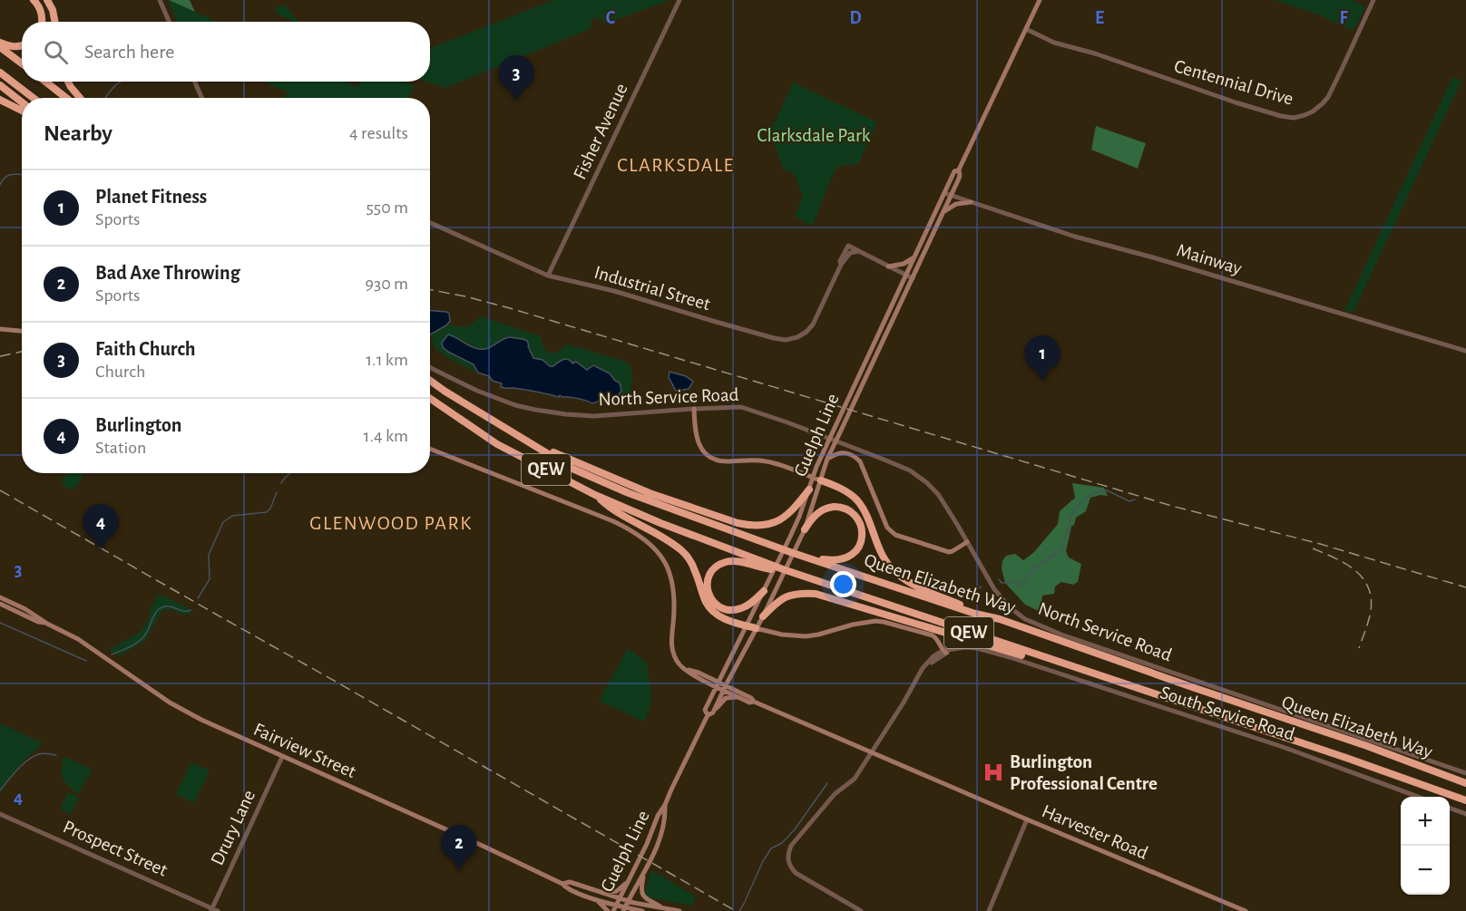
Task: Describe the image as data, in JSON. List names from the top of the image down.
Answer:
{
  "streets": {
    "highway": ["QEW", "Queen Elizabeth Way"],
    "main road": ["Guelph Line", "Fairview Street", "Harvester Road"],
    "street": [
      "Centennial Drive",
      "Fisher Avenue",
      "Mainway",
      "Industrial Street",
      "North Service Road",
      "South Service Road",
      "Drury Lane",
      "Prospect Street"
    ]
  },
  "crossings": [
    ["Centennial Drive", "Guelph Line"],
    ["Fisher Avenue", "Industrial Street"],
    ["Mainway", "Guelph Line"],
    ["Guelph Line", "Fairview Street"],
    ["Guelph Line", "Harvester Road"],
    ["Fairview Street", "Drury Lane"],
    ["Drury Lane", "Prospect Street"]
  ],
  "districts": ["CLARKSDALE", "GLENWOOD PARK"],
  "parks": ["Clarksdale Park"],
  "places": {
    "hospital": ["Burlington Professional Centre"]
  },
  "page": {
    "search": "Search here",
    "pins": [
      "3",
      "1",
      "4",
      "2"
    ],
    "heading": ["Nearby", "4 results"],
    "list": [
      {
        "mark": "1",
        "name": "Planet Fitness",
        "note": "Sports",
        "value": "550 m"
      },
      {
        "mark": "2",
        "name": "Bad Axe Throwing",
        "note": "Sports",
        "value": "930 m"
      },
      {
        "mark": "3",
        "name": "Faith Church",
        "note": "Church",
        "value": "1.1 km"
      },
      {
        "mark": "4",
        "name": "Burlington",
        "note": "Station",
        "value": "1.4 km"
      }
    ],
    "map_buttons": ["+", "−"]
  },
  "grid": {
    "columns": [
      "C",
      "D",
      "E",
      "F"
    ],
    "rows": ["3", "4"]
  }
}
